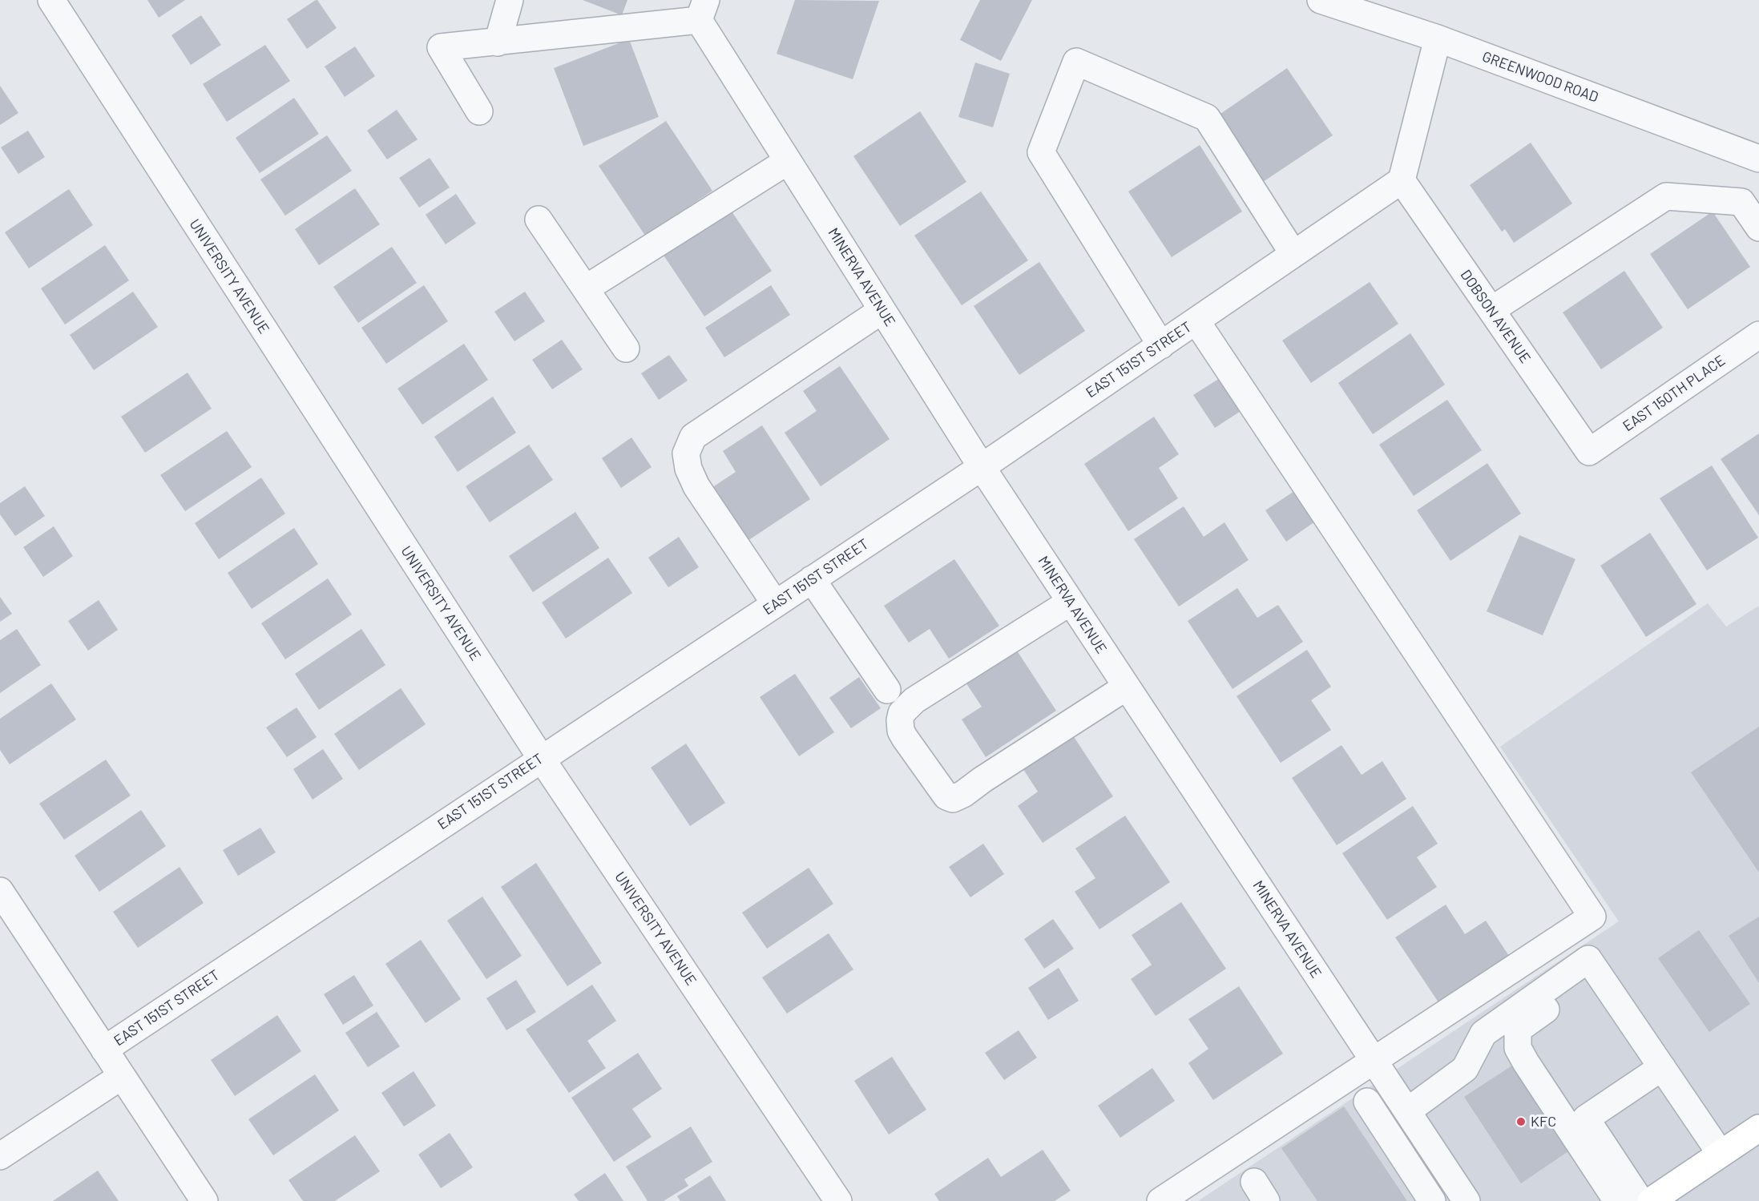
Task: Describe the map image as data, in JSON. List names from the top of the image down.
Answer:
{
  "streets": {
    "street": [
      "GREENWOOD ROAD",
      "UNIVERSITY AVENUE",
      "MINERVA AVENUE",
      "DOBSON AVENUE",
      "EAST 151ST STREET",
      "EAST 150TH PLACE"
    ]
  },
  "crossings": [
    ["UNIVERSITY AVENUE", "EAST 151ST STREET"],
    ["MINERVA AVENUE", "EAST 151ST STREET"],
    ["DOBSON AVENUE", "EAST 151ST STREET"],
    ["DOBSON AVENUE", "EAST 150TH PLACE"]
  ],
  "places": ["KFC"]
}
